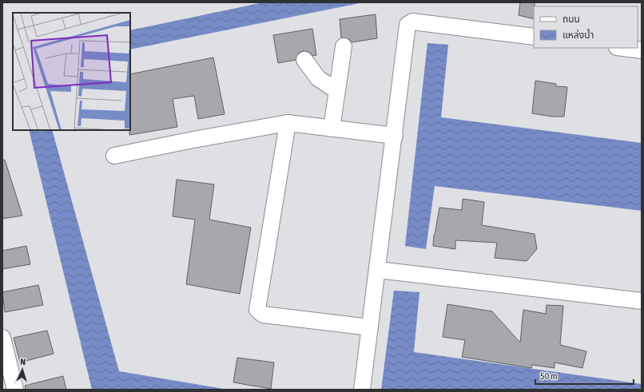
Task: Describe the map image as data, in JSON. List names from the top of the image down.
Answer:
{
  "legend": ["ถนน", "แหล่งน้ำ"],
  "scale_bar": "50 m",
  "north": "top"
}
